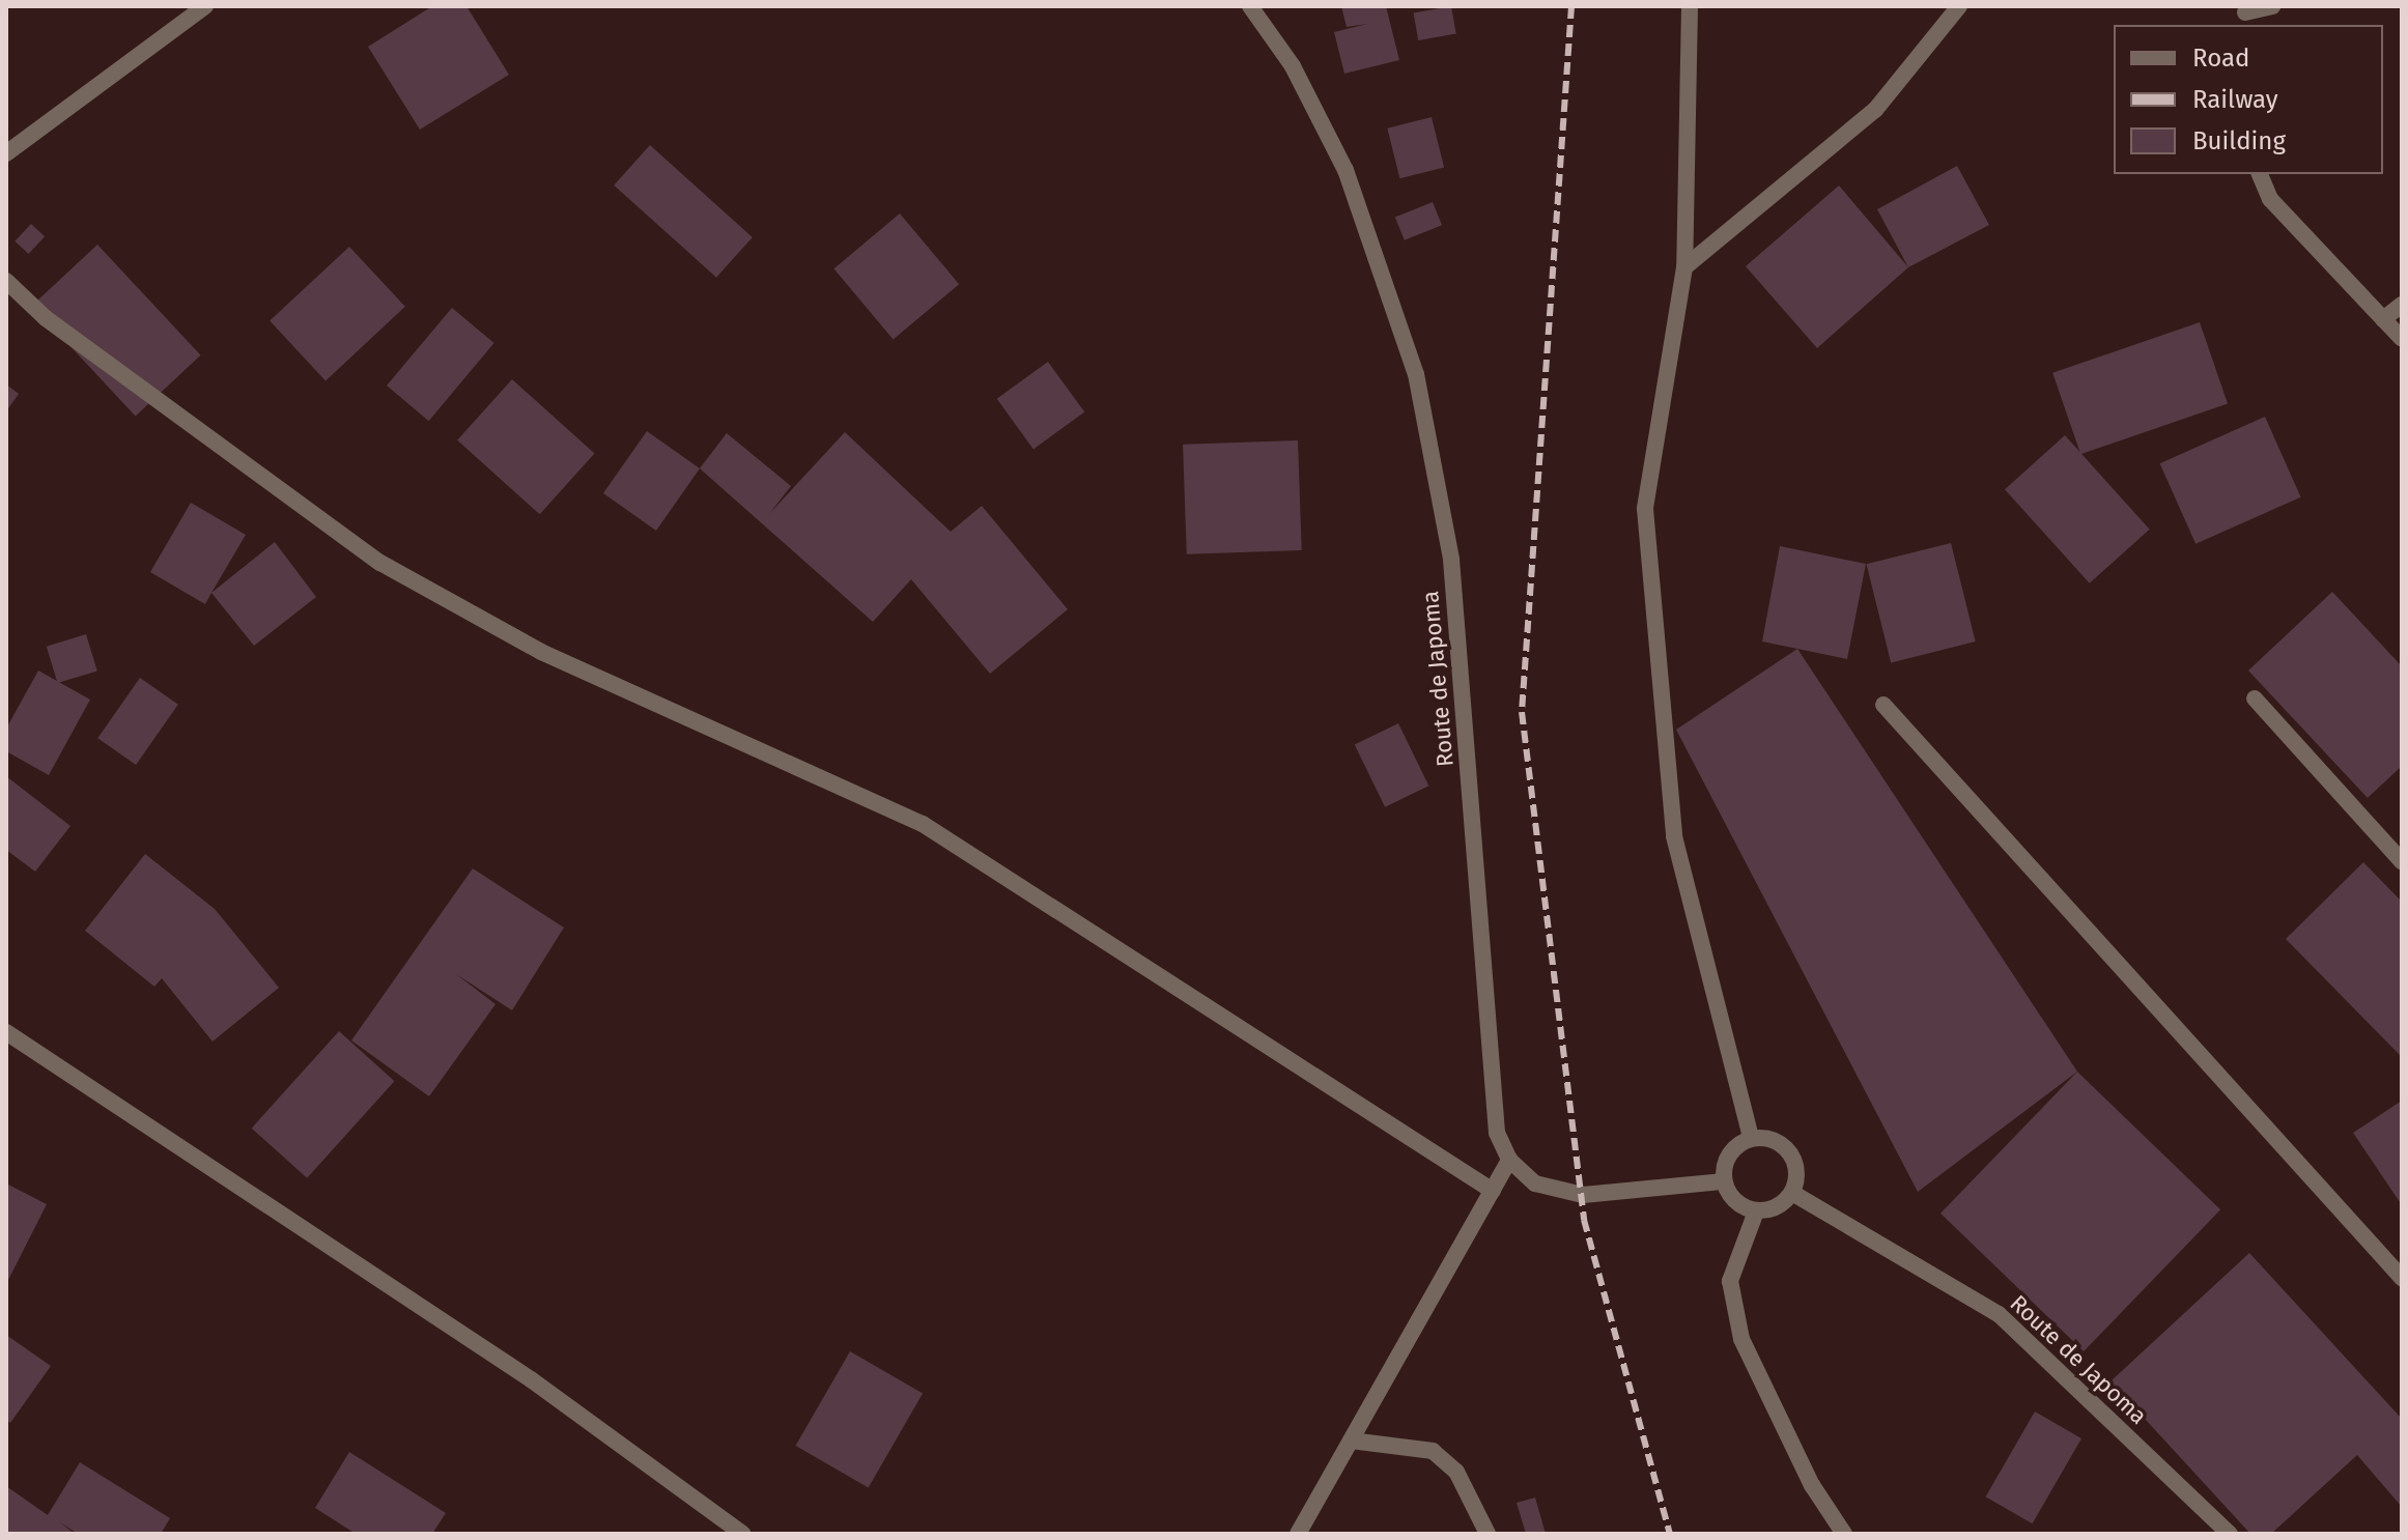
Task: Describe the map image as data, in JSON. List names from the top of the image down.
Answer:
{
  "streets": {
    "street": ["Route de Japoma"]
  },
  "legend": ["Road", "Railway", "Building"]
}
